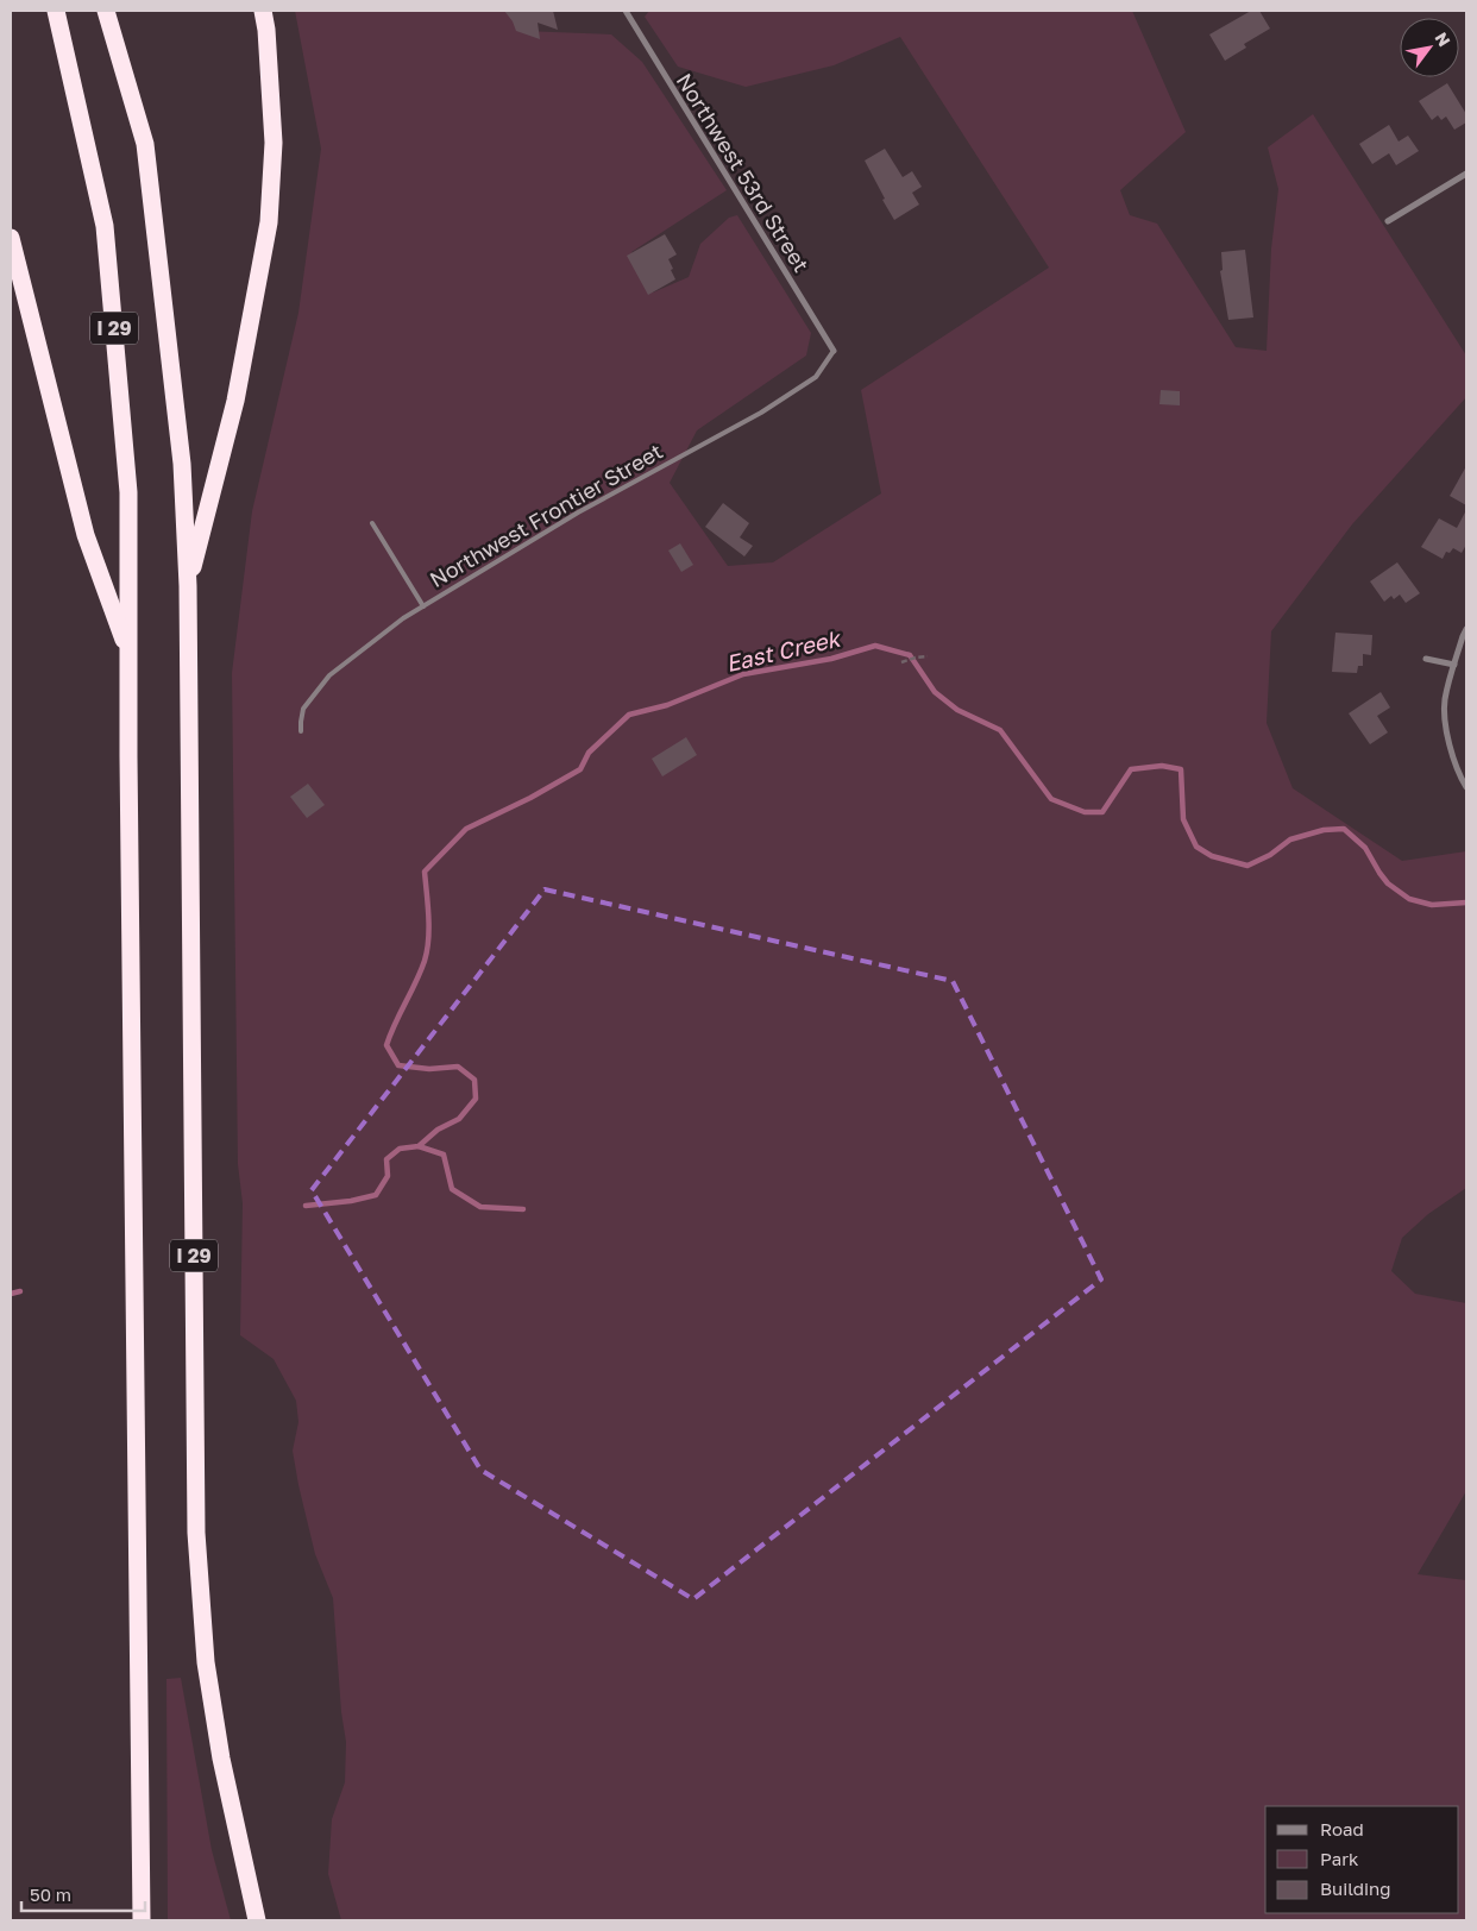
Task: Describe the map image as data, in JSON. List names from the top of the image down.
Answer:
{
  "streets": {
    "highway": ["I 29"],
    "street": ["Northwest 53rd Street"],
    "lane": ["Northwest Frontier Street"]
  },
  "crossings": [
    ["Northwest 53rd Street", "Northwest Frontier Street"]
  ],
  "water": ["East Creek"],
  "legend": ["Road", "Park", "Building"],
  "scale_bar": "50 m",
  "north": "top right"
}
